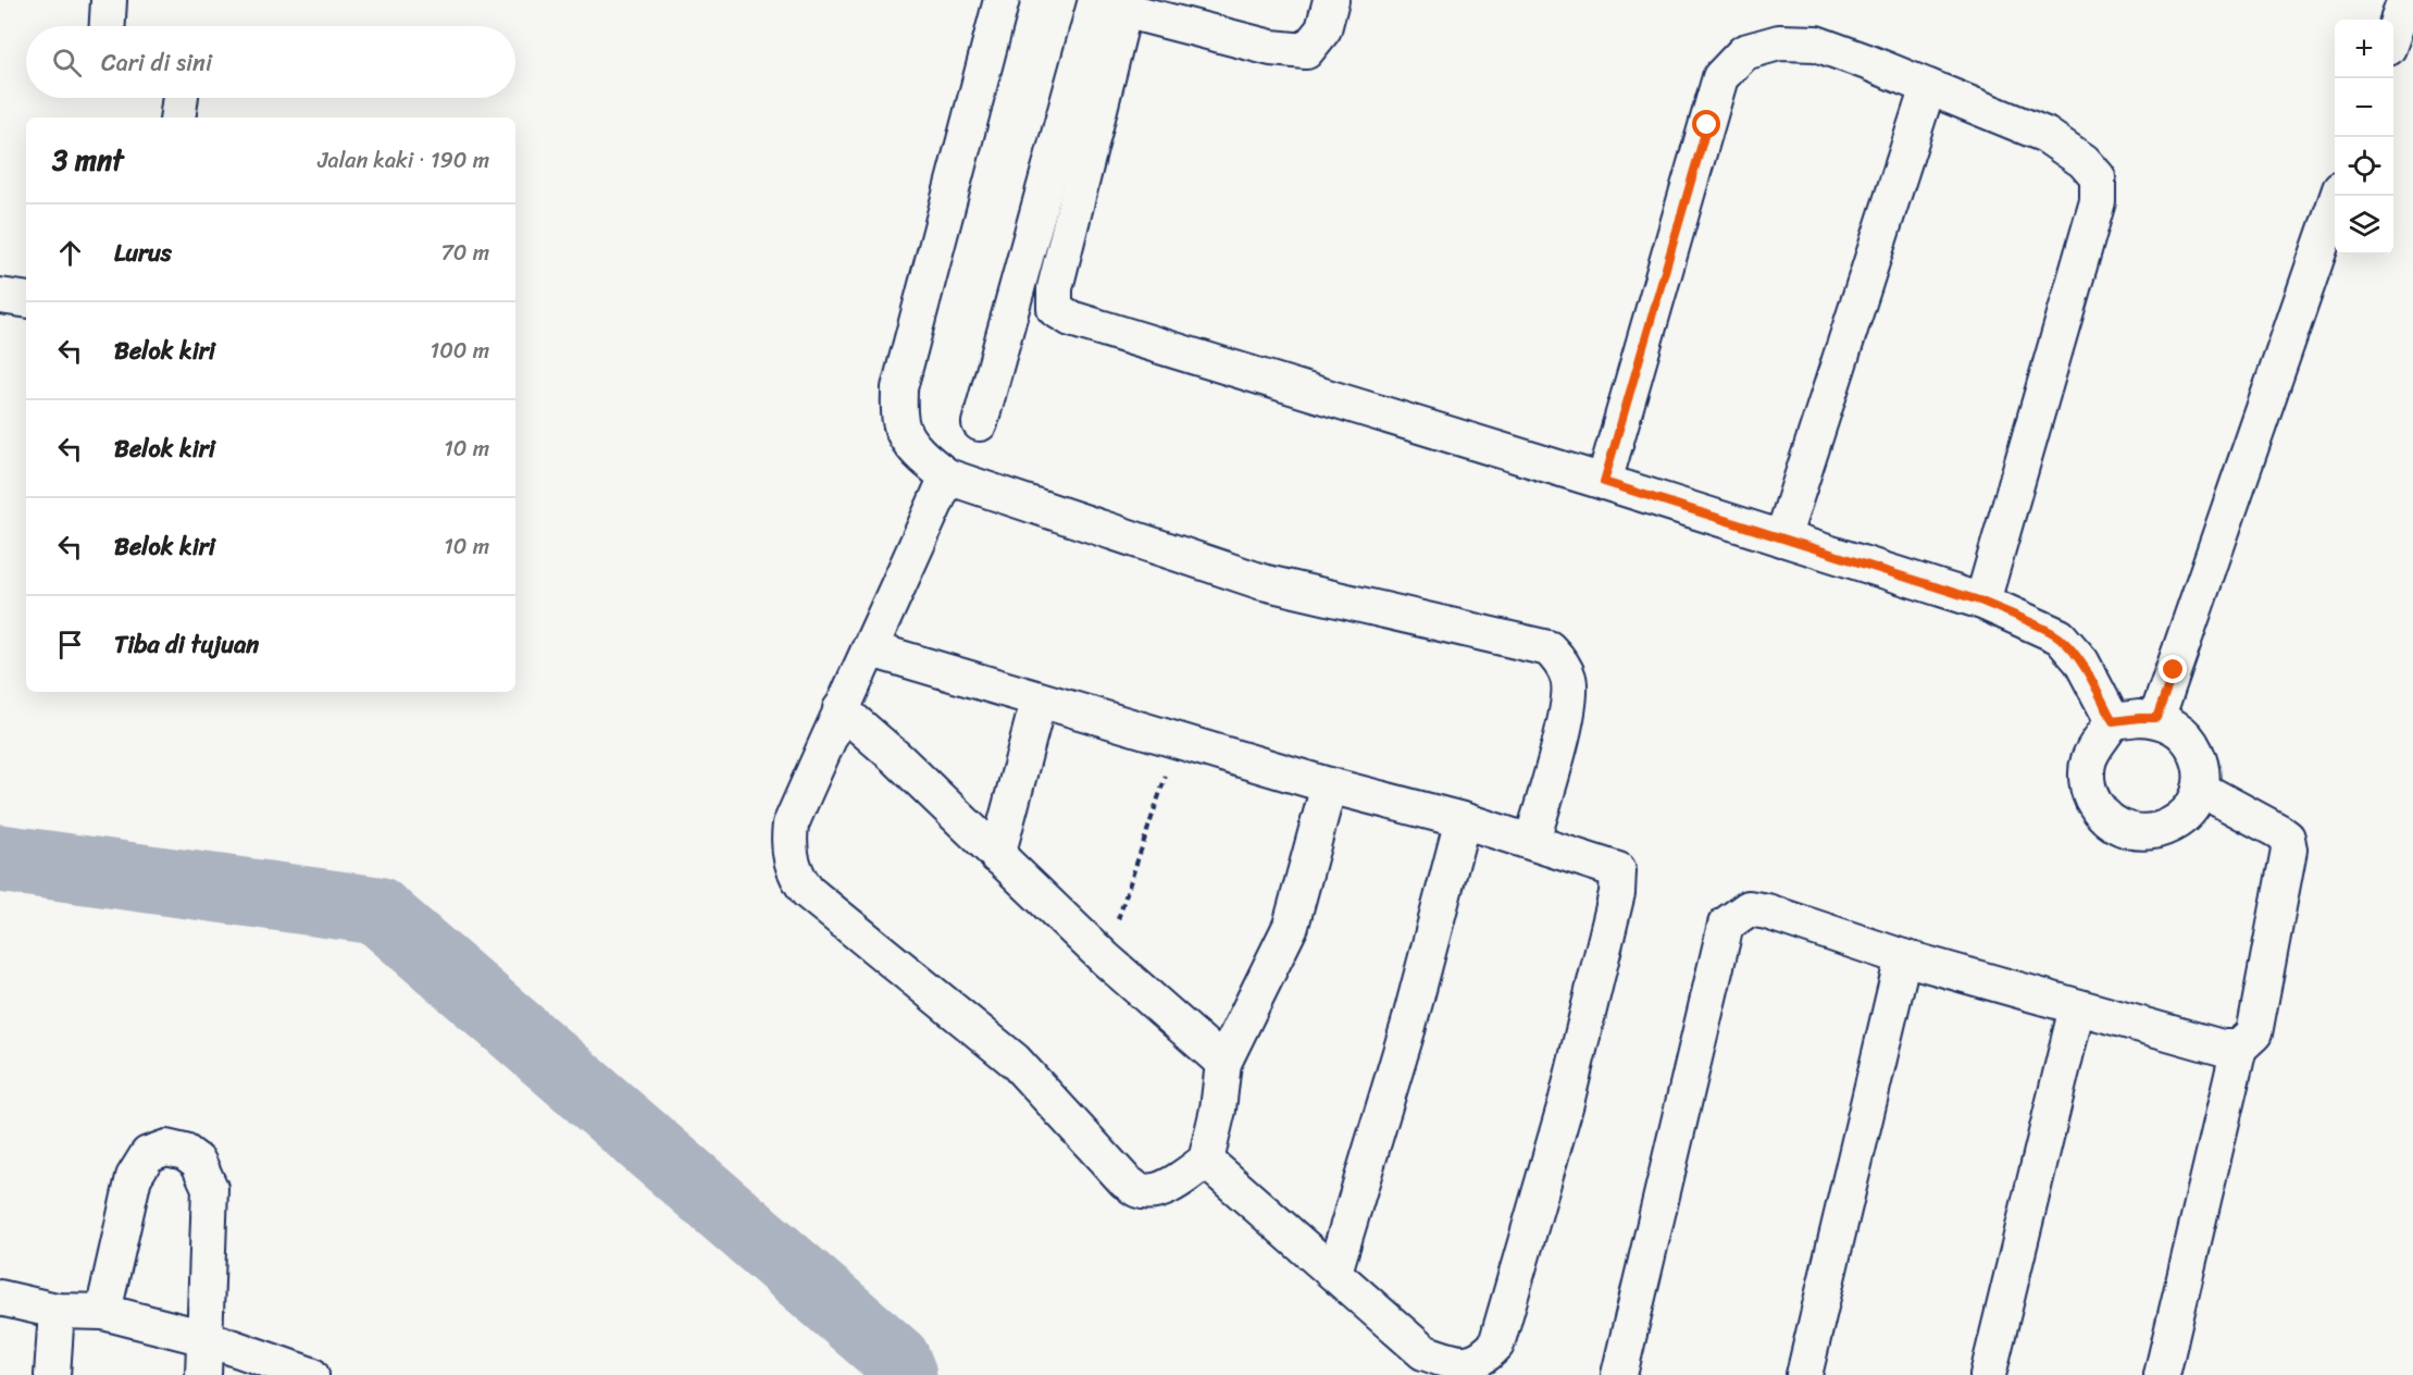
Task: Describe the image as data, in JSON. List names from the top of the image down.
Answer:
{
  "page": {
    "map_buttons": ["+", "−"],
    "search": "Cari di sini",
    "heading": ["3 mnt", "Jalan kaki · 190 m"],
    "list": [
      ["Lurus", "70 m"],
      ["Belok kiri", "100 m"],
      ["Belok kiri", "10 m"],
      ["Belok kiri", "10 m"],
      "Tiba di tujuan"
    ]
  }
}
